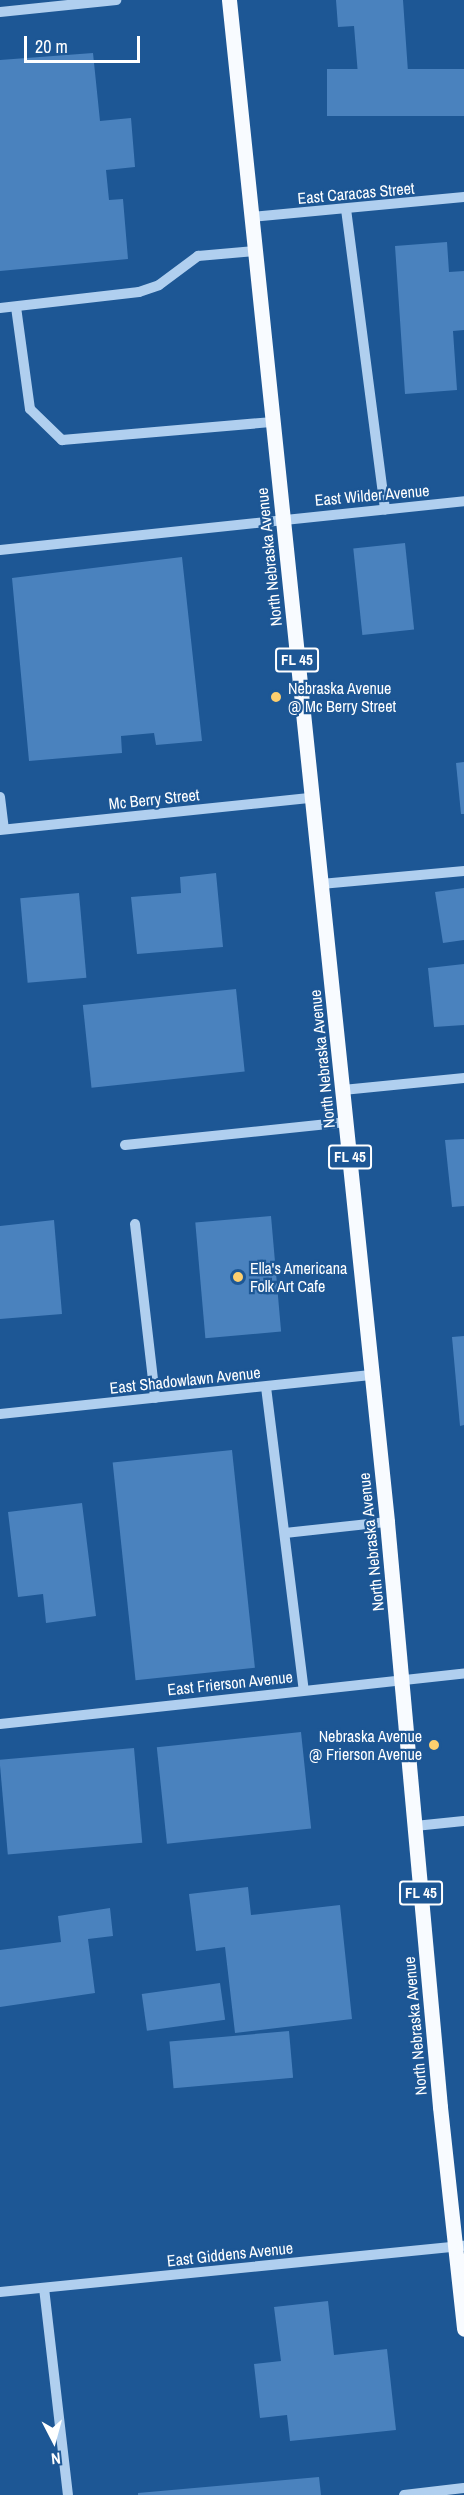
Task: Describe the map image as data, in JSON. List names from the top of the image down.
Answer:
{
  "streets": {
    "main road": ["North Nebraska Avenue", "FL 45"],
    "street": [
      "East Caracas Street",
      "East Wilder Avenue",
      "Mc Berry Street",
      "East Shadowlawn Avenue",
      "East Frierson Avenue",
      "East Giddens Avenue"
    ]
  },
  "crossings": [
    ["East Caracas Street", "North Nebraska Avenue"],
    ["East Wilder Avenue", "North Nebraska Avenue"],
    ["North Nebraska Avenue", "Mc Berry Street"],
    ["North Nebraska Avenue", "East Shadowlawn Avenue"],
    ["North Nebraska Avenue", "East Frierson Avenue"],
    ["North Nebraska Avenue", "East Giddens Avenue"]
  ],
  "places": ["Nebraska Avenue @ Mc Berry Street", "Ella's Americana Folk Art Cafe", "Nebraska Avenue @ Frierson Avenue"],
  "scale_bar": "20 m",
  "north": "bottom"
}
